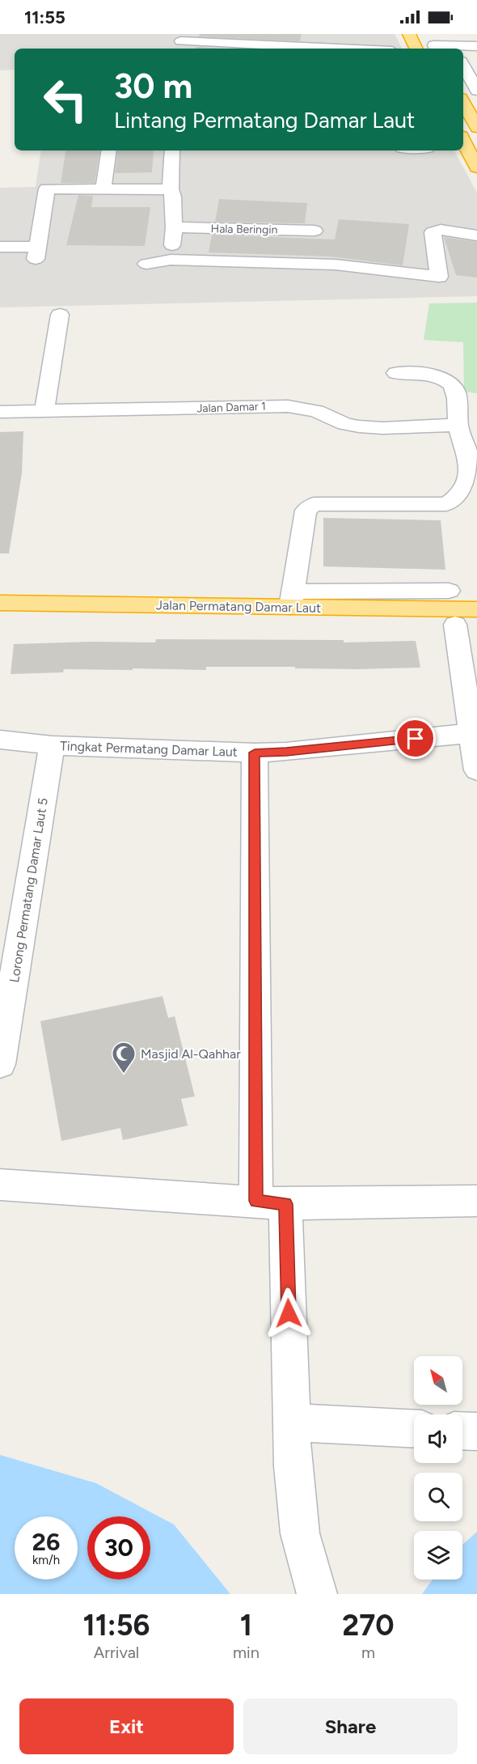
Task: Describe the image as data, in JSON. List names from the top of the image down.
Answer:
{
  "streets": {
    "highway": ["Jalan Permatang Damar Laut"],
    "street": [
      "Hala Beringin",
      "Jalan Damar 1",
      "Tingkat Permatang Damar Laut",
      "Lorong Permatang Damar Laut 5"
    ]
  },
  "crossings": [
    ["Tingkat Permatang Damar Laut", "Lorong Permatang Damar Laut 5"]
  ],
  "places": {
    "mosque": ["Masjid Al-Qahhar"]
  },
  "north": "top left",
  "page": {
    "status": "11:55",
    "turn": ["30 m", "Lintang Permatang Damar Laut"],
    "speed": "26 km/h",
    "limit": "30",
    "eta": [
      "11:56",
      "Arrival",
      "1",
      "min",
      "270",
      "m"
    ],
    "buttons": ["Exit", "Share"]
  }
}
